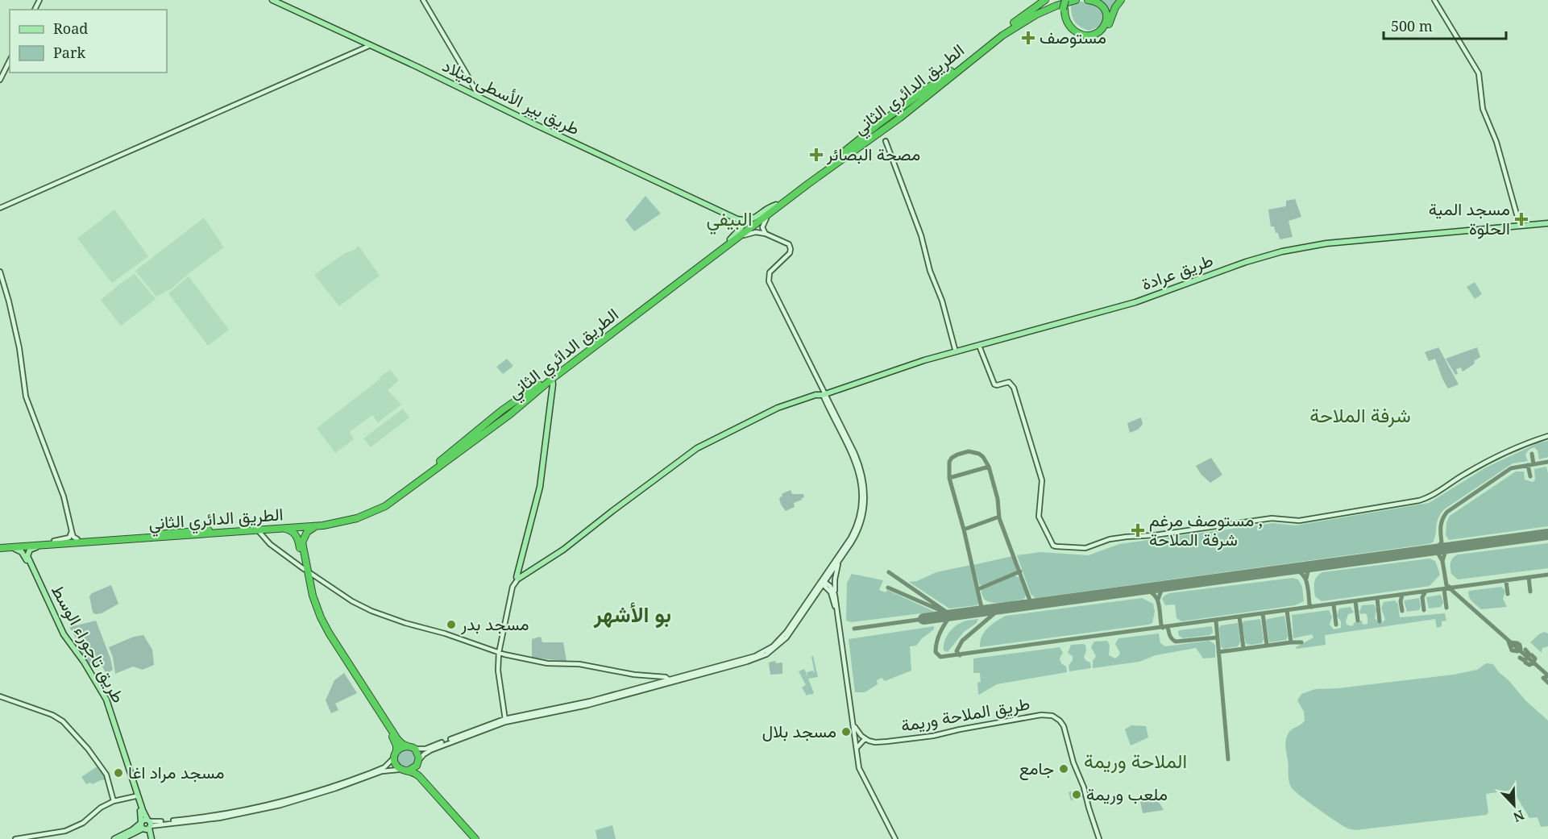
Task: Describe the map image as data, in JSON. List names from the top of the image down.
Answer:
{
  "streets": {
    "highway": ["الطريق الدائري الثاني"],
    "main road": [
      "طريق بير الأسطى ميلاد",
      "طريق عرادة",
      "طريق تاجوراء الوسط",
      "طريق الملاحة وريمة"
    ]
  },
  "crossings": [
    ["الطريق الدائري الثاني", "طريق تاجوراء الوسط"]
  ],
  "districts": [
    "البيفي",
    "شرفة الملاحة",
    "بو الأشهر",
    "الملاحة وريمة"
  ],
  "places": {
    "health": [
      "مستوصف",
      "مصحة البصائر",
      "مسجد المية الحلوة",
      "مستوصف مرغم , شرفة الملاحة"
    ],
    "other": [
      "مسجد بدر",
      "مسجد بلال",
      "جامع",
      "مسجد مراد اغا",
      "ملعب وريمة"
    ]
  },
  "legend": ["Road", "Park"],
  "scale_bar": "500 m",
  "north": "bottom right"
}
